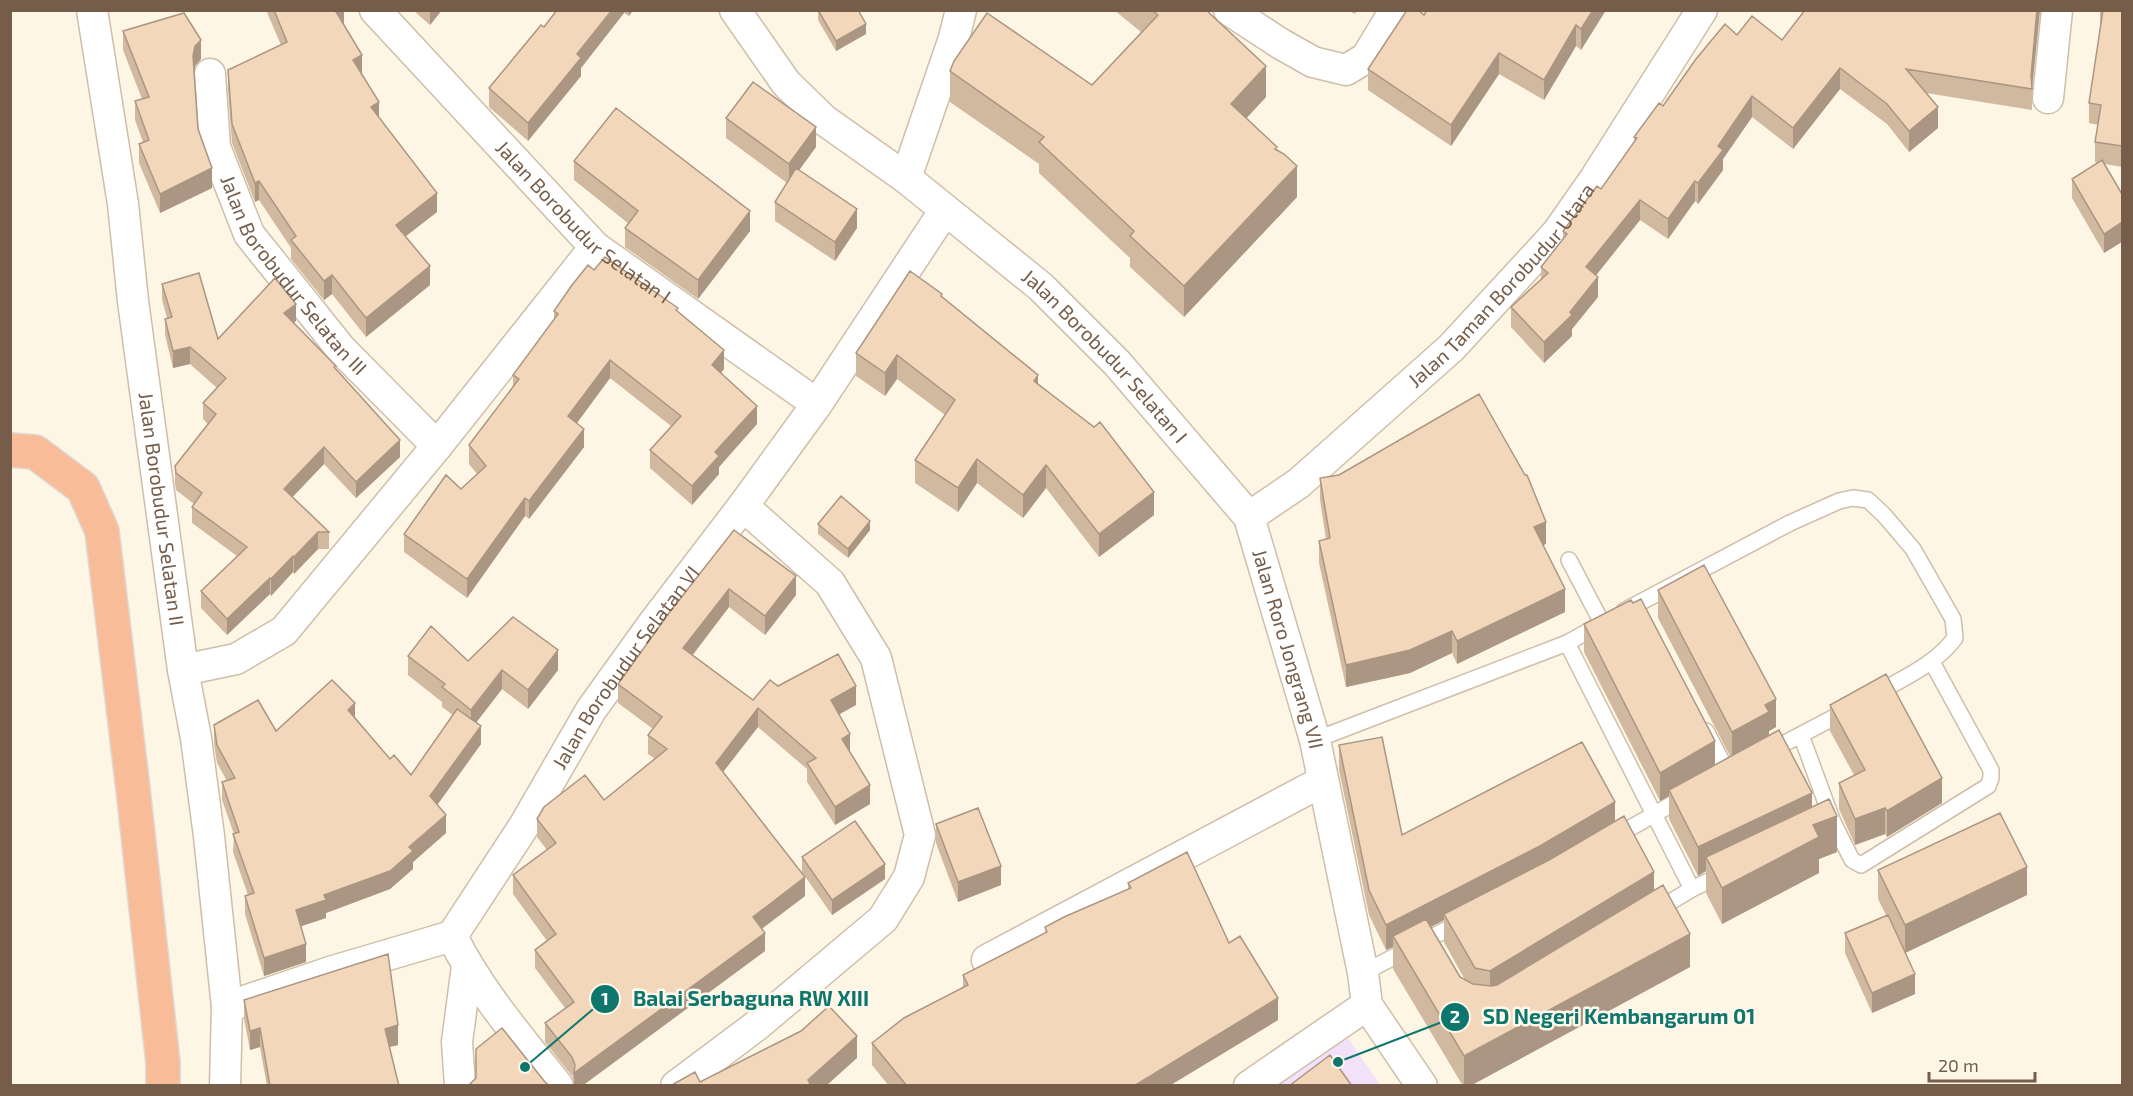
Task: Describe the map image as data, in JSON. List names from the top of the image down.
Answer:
{
  "streets": {
    "street": [
      "Jalan Borobudur Selatan I",
      "Jalan Borobudur Selatan III",
      "Jalan Taman Borobudur Utara",
      "Jalan Borobudur Selatan II",
      "Jalan Roro Jongrang VII",
      "Jalan Borobudur Selatan VI"
    ]
  },
  "crossings": [
    ["Jalan Borobudur Selatan I", "Jalan Taman Borobudur Utara"],
    ["Jalan Borobudur Selatan I", "Jalan Roro Jongrang VII"],
    ["Jalan Borobudur Selatan I", "Jalan Borobudur Selatan VI"],
    ["Jalan Taman Borobudur Utara", "Jalan Roro Jongrang VII"]
  ],
  "places": ["SD Negeri Kembangarum 01", "Balai Serbaguna RW XIII"],
  "scale_bar": "20 m"
}
